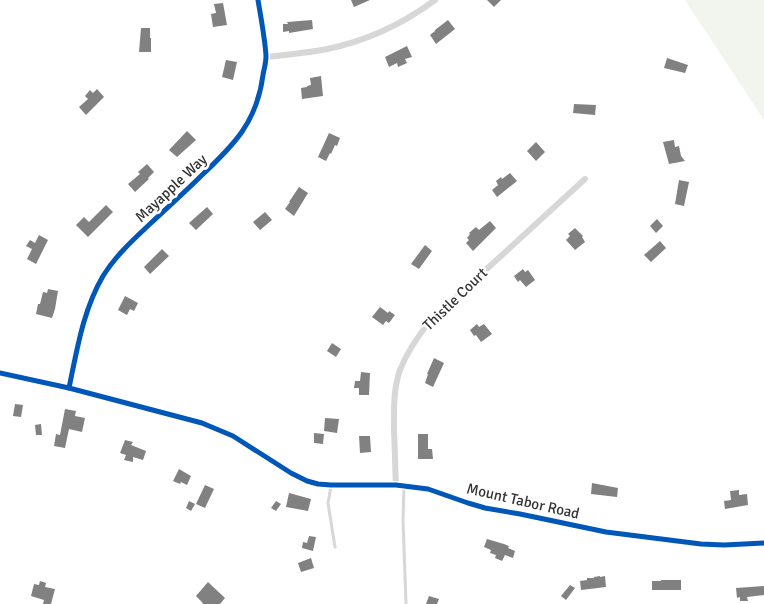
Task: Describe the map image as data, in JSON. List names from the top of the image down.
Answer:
{
  "streets": {
    "street": ["Mayapple Way", "Thistle Court", "Mount Tabor Road"]
  },
  "crossings": [
    ["Mayapple Way", "Mount Tabor Road"],
    ["Thistle Court", "Mount Tabor Road"]
  ]
}
